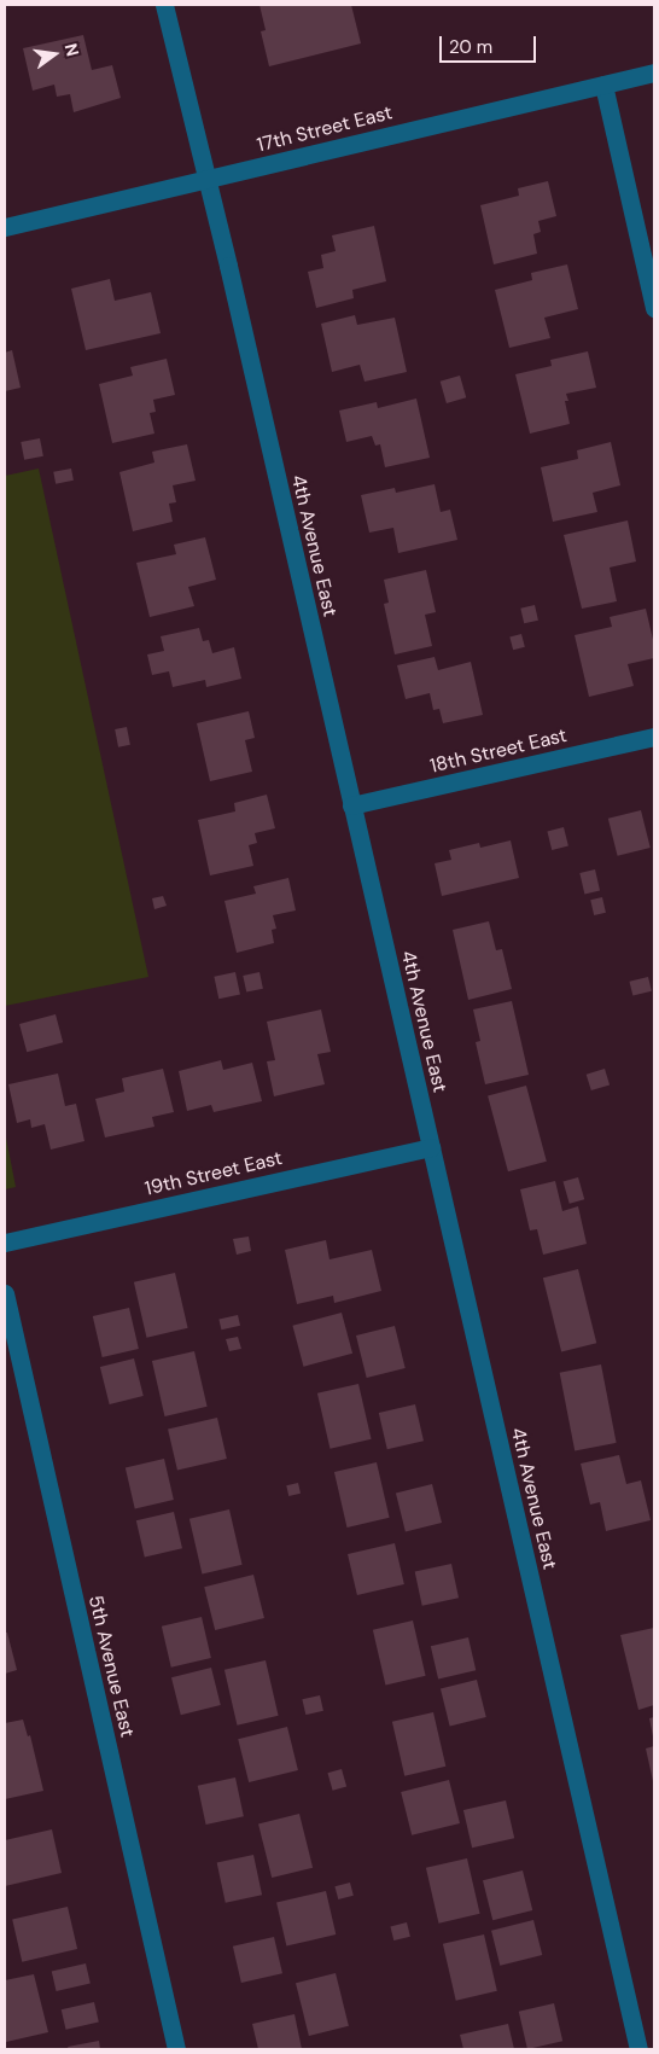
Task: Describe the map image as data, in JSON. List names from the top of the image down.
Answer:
{
  "streets": {
    "street": [
      "17th Street East",
      "4th Avenue East",
      "18th Street East",
      "19th Street East",
      "5th Avenue East"
    ]
  },
  "crossings": [
    ["17th Street East", "4th Avenue East"],
    ["4th Avenue East", "18th Street East"],
    ["4th Avenue East", "19th Street East"]
  ],
  "scale_bar": "20 m",
  "north": "right"
}
